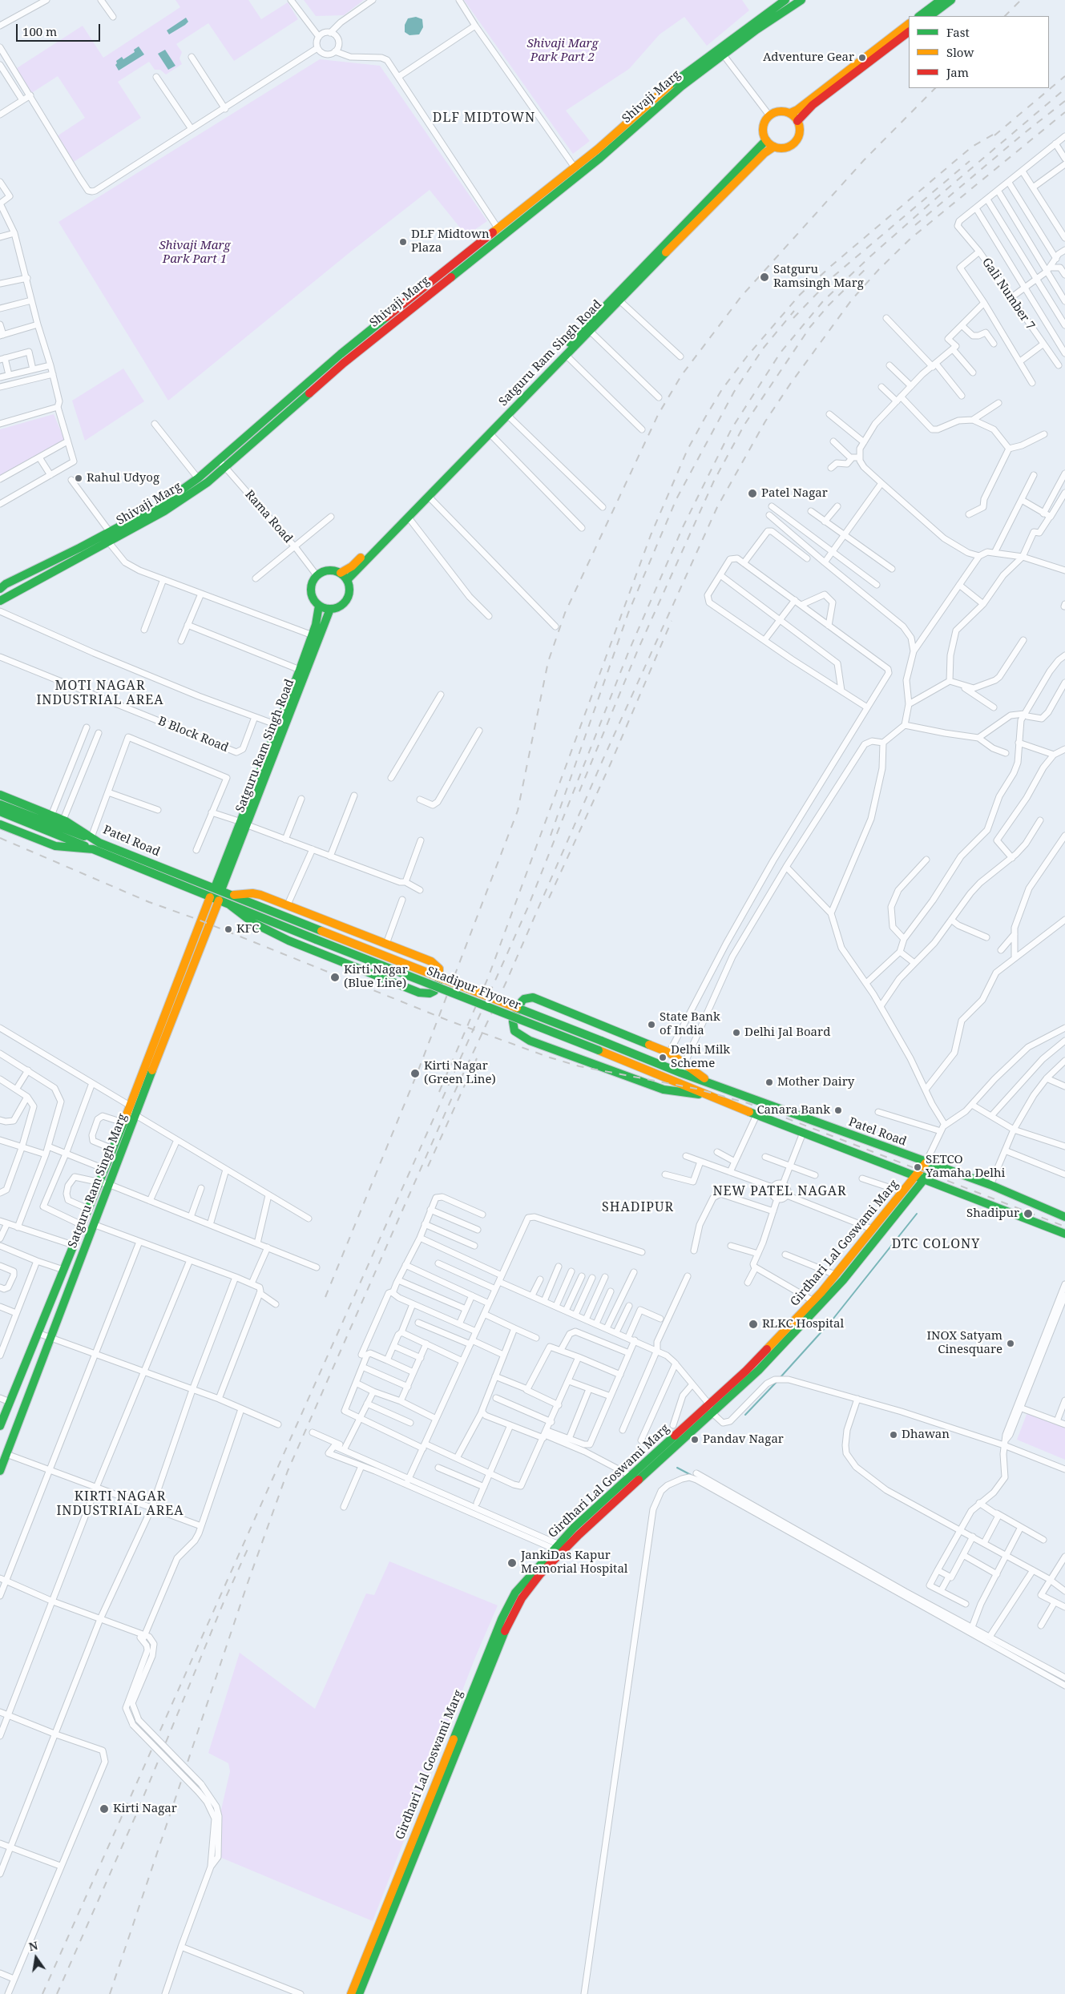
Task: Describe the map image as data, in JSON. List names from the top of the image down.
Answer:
{
  "streets": {
    "main road": [
      "Shivaji Marg",
      "Satguru Ram Singh Road",
      "Patel Road",
      "Shadipur Flyover",
      "Satguru Ram Singh Marg",
      "Girdhari Lal Goswami Marg"
    ],
    "street": ["Gali Number 7", "Rama Road", "B Block Road"]
  },
  "crossings": [
    ["Shivaji Marg", "Rama Road"],
    ["Satguru Ram Singh Road", "Rama Road"],
    ["Satguru Ram Singh Road", "Patel Road"],
    ["Patel Road", "Shadipur Flyover"],
    ["Patel Road", "Satguru Ram Singh Marg"]
  ],
  "districts": [
    "DLF MIDTOWN",
    "MOTI NAGAR INDUSTRIAL AREA",
    "NEW PATEL NAGAR",
    "SHADIPUR",
    "DTC COLONY",
    "KIRTI NAGAR INDUSTRIAL AREA"
  ],
  "parks": ["Shivaji Marg Park Part 2", "Shivaji Marg Park Part 1"],
  "places": [
    "Adventure Gear",
    "DLF Midtown Plaza",
    "Satguru Ramsingh Marg",
    "Rahul Udyog",
    "Patel Nagar",
    "KFC",
    "Kirti Nagar (Blue Line)",
    "State Bank of India",
    "Delhi Jal Board",
    "Delhi Milk Scheme",
    "Kirti Nagar (Green Line)",
    "Mother Dairy",
    "Canara Bank",
    "SETCO Yamaha Delhi",
    "Shadipur",
    "RLKC Hospital",
    "INOX Satyam Cinesquare",
    "Dhawan",
    "Pandav Nagar",
    "JankiDas Kapur Memorial Hospital",
    "Kirti Nagar"
  ],
  "legend": ["Fast", "Slow", "Jam"],
  "scale_bar": "100 m",
  "north": "top"
}
